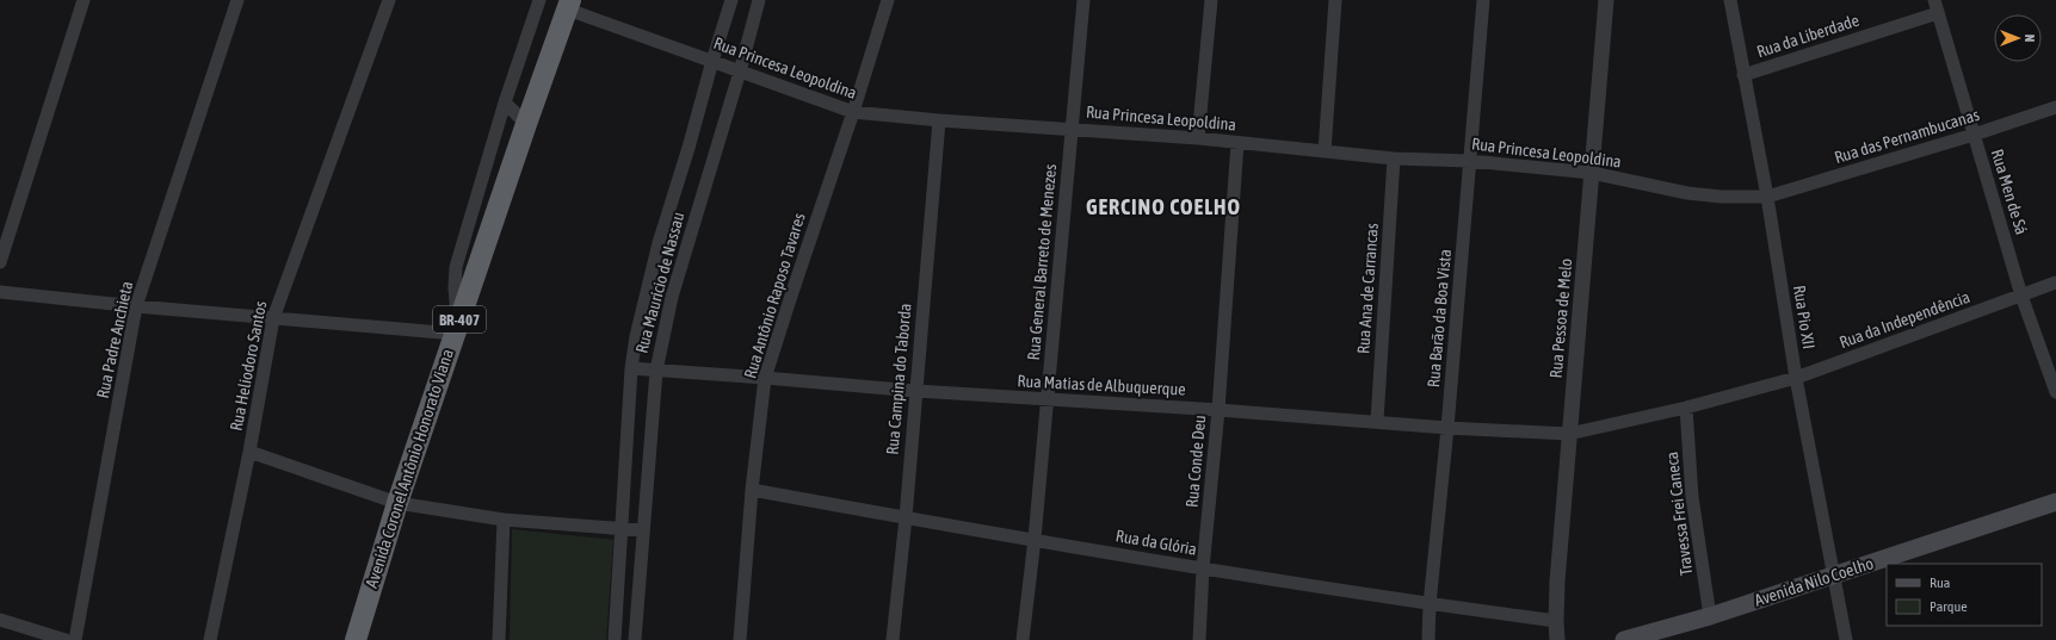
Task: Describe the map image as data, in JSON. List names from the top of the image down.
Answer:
{
  "streets": {
    "highway": ["BR-407", "Avenida Coronel Antônio Honorato Viana"],
    "main road": ["Avenida Nilo Coelho"],
    "street": [
      "Rua da Liberdade",
      "Rua Princesa Leopoldina",
      "Rua das Pernambucanas",
      "Rua Men de Sá",
      "Rua General Barreto de Menezes",
      "Rua Maurício de Nassau",
      "Rua Ana de Carrancas",
      "Rua Antônio Raposo Tavares",
      "Rua Pio XII",
      "Rua Barão da Boa Vista",
      "Rua Pessoa de Melo",
      "Rua da Independência",
      "Rua Padre Anchieta",
      "Rua Heliodoro Santos",
      "Rua Campina do Taborda",
      "Rua Matias de Albuquerque",
      "Rua Conde Deu",
      "Travessa Frei Caneca",
      "Rua da Glória"
    ]
  },
  "crossings": [
    ["Rua da Liberdade", "Rua Men de Sá"],
    ["Rua da Liberdade", "Rua Pio XII"],
    ["Rua Princesa Leopoldina", "Rua das Pernambucanas"],
    ["Rua Princesa Leopoldina", "Rua General Barreto de Menezes"],
    ["Rua Princesa Leopoldina", "Rua Maurício de Nassau"],
    ["Rua Princesa Leopoldina", "Rua Ana de Carrancas"],
    ["Rua Princesa Leopoldina", "Rua Antônio Raposo Tavares"],
    ["Rua Princesa Leopoldina", "Rua Pio XII"],
    ["Rua Princesa Leopoldina", "Rua Barão da Boa Vista"],
    ["Rua Princesa Leopoldina", "Rua Pessoa de Melo"],
    ["Rua Princesa Leopoldina", "Rua Campina do Taborda"],
    ["Rua Princesa Leopoldina", "Rua Conde Deu"],
    ["Rua Princesa Leopoldina", "Avenida Coronel Antônio Honorato Viana"],
    ["Rua das Pernambucanas", "Rua Men de Sá"],
    ["Rua das Pernambucanas", "Rua Pio XII"],
    ["Rua Men de Sá", "Rua da Independência"],
    ["Rua General Barreto de Menezes", "Rua Matias de Albuquerque"],
    ["Rua General Barreto de Menezes", "Rua da Glória"],
    ["Rua Maurício de Nassau", "Rua Matias de Albuquerque"],
    ["Rua Ana de Carrancas", "Rua Matias de Albuquerque"],
    ["Rua Antônio Raposo Tavares", "Rua Matias de Albuquerque"],
    ["Rua Antônio Raposo Tavares", "Rua da Glória"],
    ["Rua Pio XII", "Rua da Independência"],
    ["Rua Pio XII", "Avenida Nilo Coelho"],
    ["Rua Barão da Boa Vista", "Rua Matias de Albuquerque"],
    ["Rua Barão da Boa Vista", "Rua da Glória"],
    ["Rua Pessoa de Melo", "Rua da Independência"],
    ["Rua Pessoa de Melo", "Rua Matias de Albuquerque"],
    ["Rua Pessoa de Melo", "Rua da Glória"],
    ["Rua da Independência", "Rua Matias de Albuquerque"],
    ["Rua da Independência", "Travessa Frei Caneca"],
    ["Rua Campina do Taborda", "Rua Matias de Albuquerque"],
    ["Rua Campina do Taborda", "Rua da Glória"],
    ["Rua Matias de Albuquerque", "Rua Conde Deu"],
    ["Rua Conde Deu", "Rua da Glória"],
    ["Travessa Frei Caneca", "Avenida Nilo Coelho"]
  ],
  "districts": ["GERCINO COELHO"],
  "legend": ["Rua", "Parque"],
  "north": "right"
}
